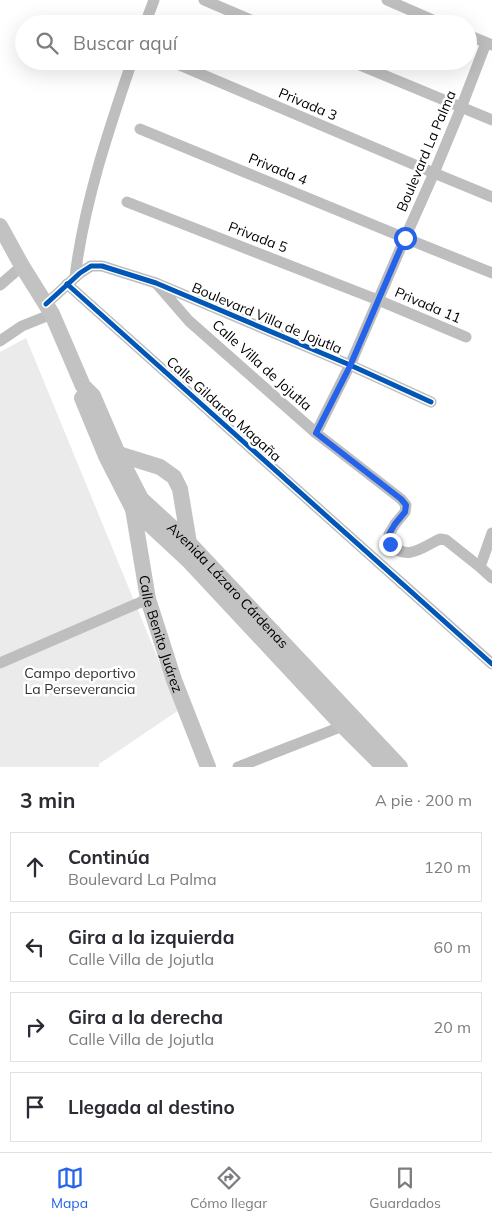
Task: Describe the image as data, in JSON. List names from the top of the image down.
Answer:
{
  "streets": {
    "main road": ["Avenida Lázaro Cárdenas", "Calle Benito Juárez"],
    "street": [
      "Privada 3",
      "Boulevard La Palma",
      "Privada 4",
      "Privada 5",
      "Privada 11",
      "Boulevard Villa de Jojutla",
      "Calle Villa de Jojutla",
      "Calle Gildardo Magaña"
    ]
  },
  "crossings": [
    ["Privada 3", "Boulevard La Palma"],
    ["Boulevard La Palma", "Privada 4"],
    ["Boulevard La Palma", "Privada 5"],
    ["Boulevard La Palma", "Privada 11"],
    ["Boulevard La Palma", "Boulevard Villa de Jojutla"],
    ["Boulevard La Palma", "Calle Villa de Jojutla"],
    ["Privada 5", "Privada 11"],
    ["Boulevard Villa de Jojutla", "Calle Villa de Jojutla"],
    ["Boulevard Villa de Jojutla", "Calle Gildardo Magaña"],
    ["Avenida Lázaro Cárdenas", "Calle Benito Juárez"]
  ],
  "parks": ["Campo deportivo La Perseverancia"],
  "page": {
    "search": "Buscar aquí",
    "heading": ["3 min", "A pie · 200 m"],
    "list": [
      ["Continúa", "Boulevard La Palma", "120 m"],
      ["Gira a la izquierda", "Calle Villa de Jojutla", "60 m"],
      ["Gira a la derecha", "Calle Villa de Jojutla", "20 m"],
      "Llegada al destino"
    ],
    "nav": ["Mapa", "Cómo llegar", "Guardados"]
  }
}
